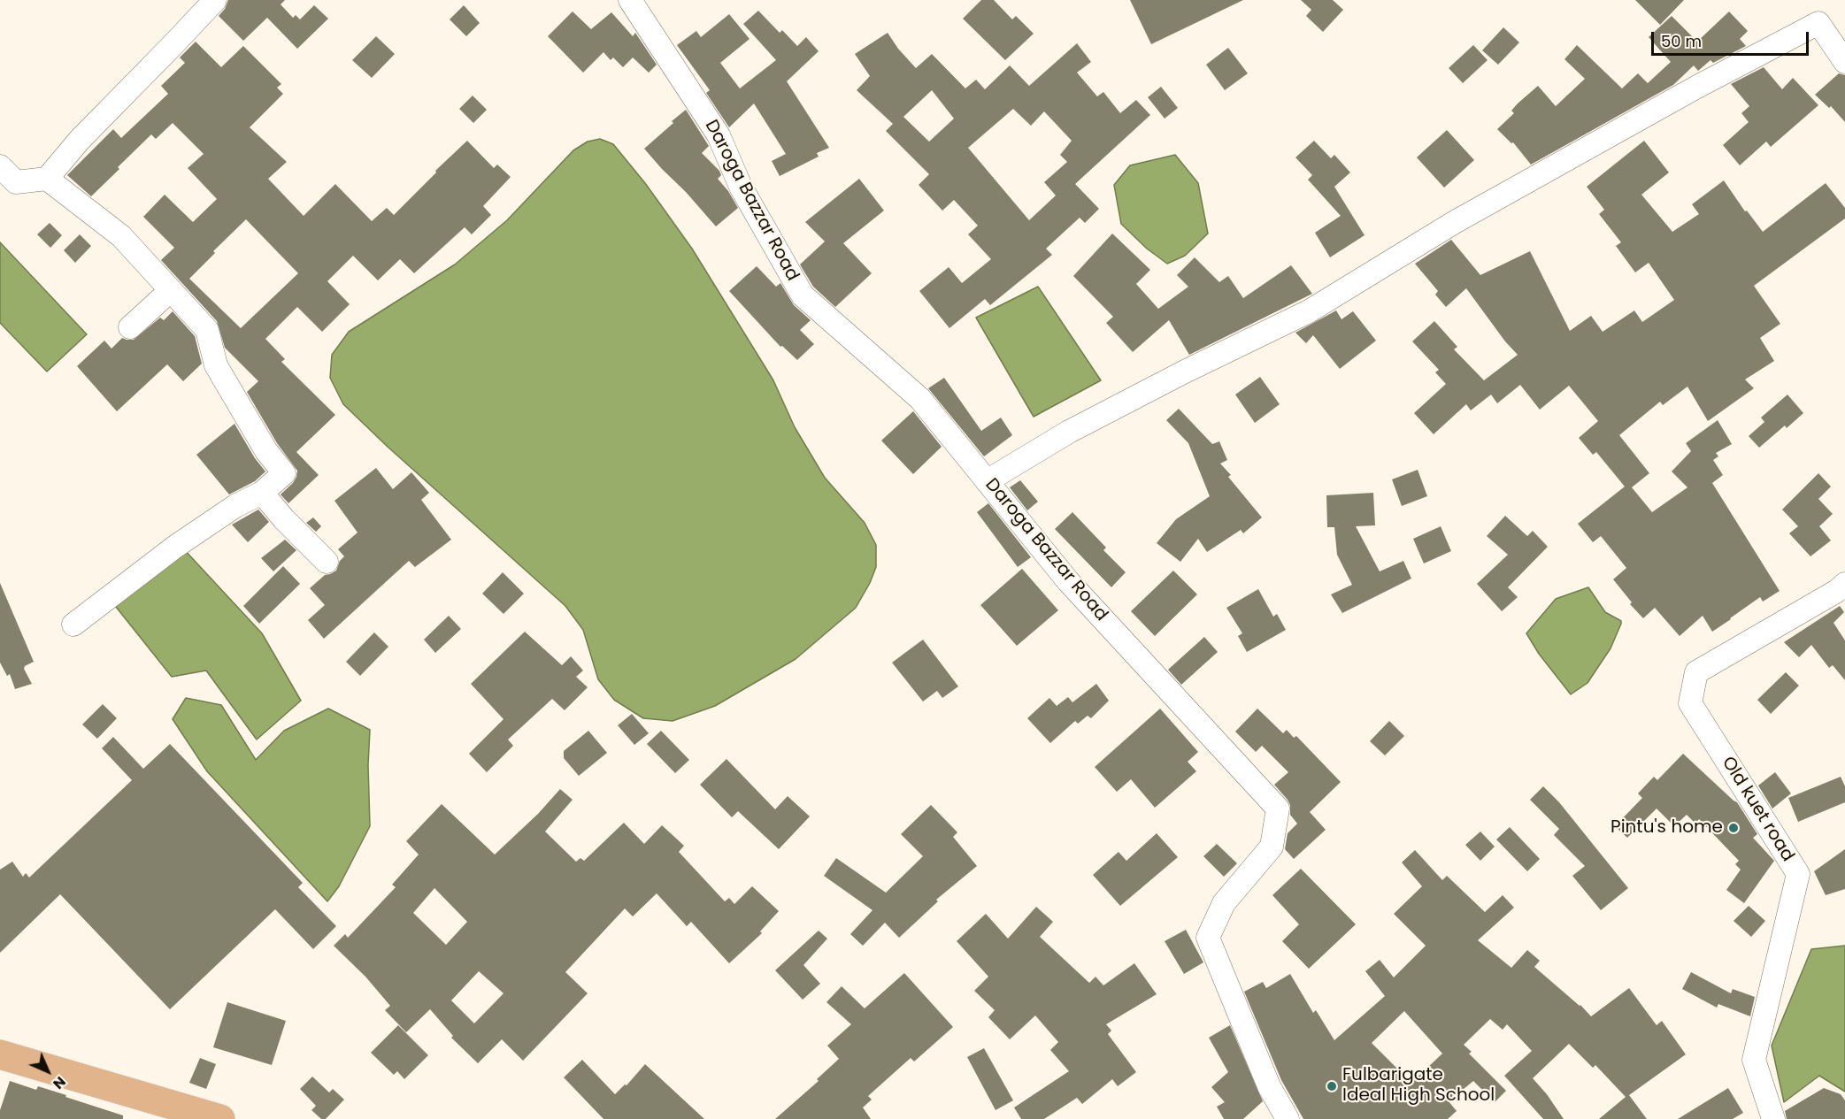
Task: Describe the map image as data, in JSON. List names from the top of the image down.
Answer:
{
  "streets": {
    "street": ["Daroga Bazzar Road", "Old kuet road"]
  },
  "places": ["Pintu's home", "Fulbarigate Ideal High School"],
  "scale_bar": "50 m",
  "north": "bottom right"
}
